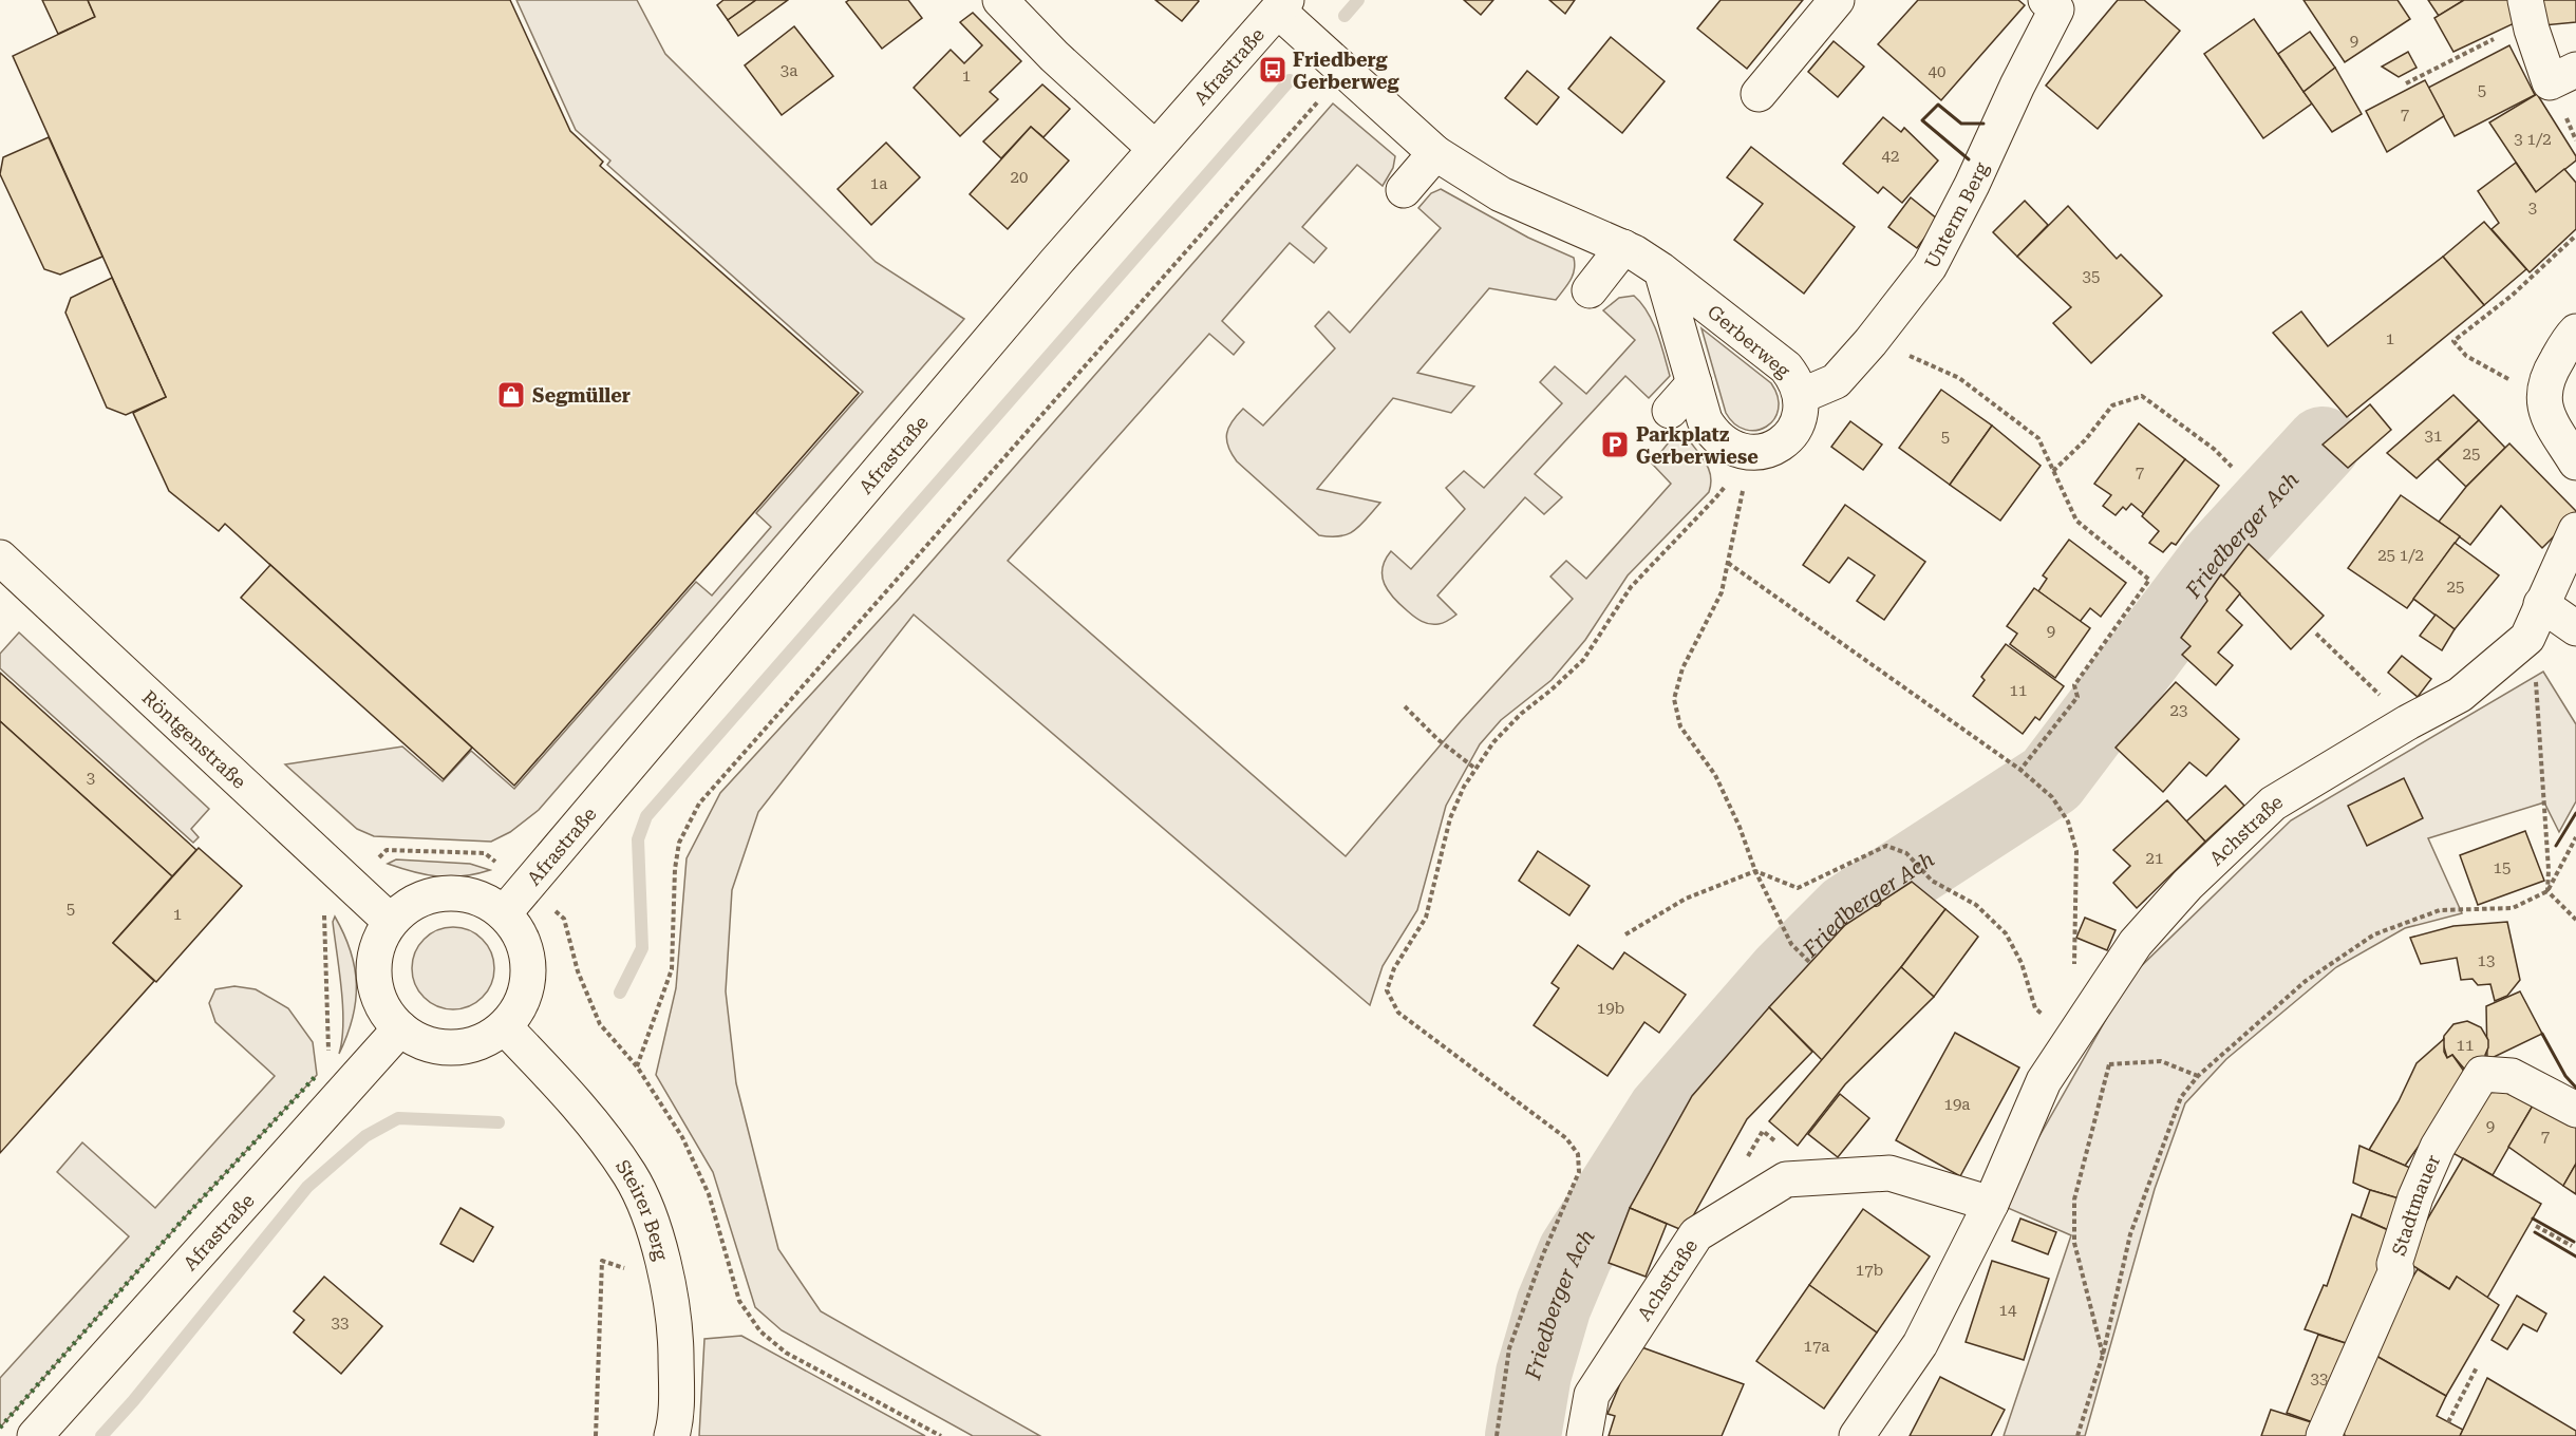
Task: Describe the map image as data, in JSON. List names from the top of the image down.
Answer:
{
  "streets": {
    "street": [
      "Afrastraße",
      "Unterm Berg",
      "Gerberweg",
      "Röntgenstraße",
      "Achstraße",
      "Stadtmauer",
      "Steirer Berg"
    ]
  },
  "crossings": [
    ["Afrastraße", "Gerberweg"],
    ["Afrastraße", "Röntgenstraße"],
    ["Afrastraße", "Steirer Berg"],
    ["Unterm Berg", "Gerberweg"],
    ["Röntgenstraße", "Steirer Berg"]
  ],
  "water": ["Friedberger Ach"],
  "places": {
    "bus stop": ["Friedberg Gerberweg"],
    "shop": ["Segmüller"],
    "parking": ["Parkplatz Gerberwiese"]
  },
  "house_numbers": [
    "9",
    "3a",
    "40",
    "1",
    "5",
    "7",
    "3 1/2",
    "42",
    "20",
    "1a",
    "3",
    "35",
    "1",
    "31",
    "5",
    "25",
    "7",
    "25 1/2",
    "25",
    "9",
    "11",
    "23",
    "3",
    "21",
    "15",
    "5",
    "1",
    "13",
    "19b",
    "11",
    "19a",
    "9",
    "7",
    "17b",
    "14",
    "33",
    "17a",
    "33"
  ]
}
